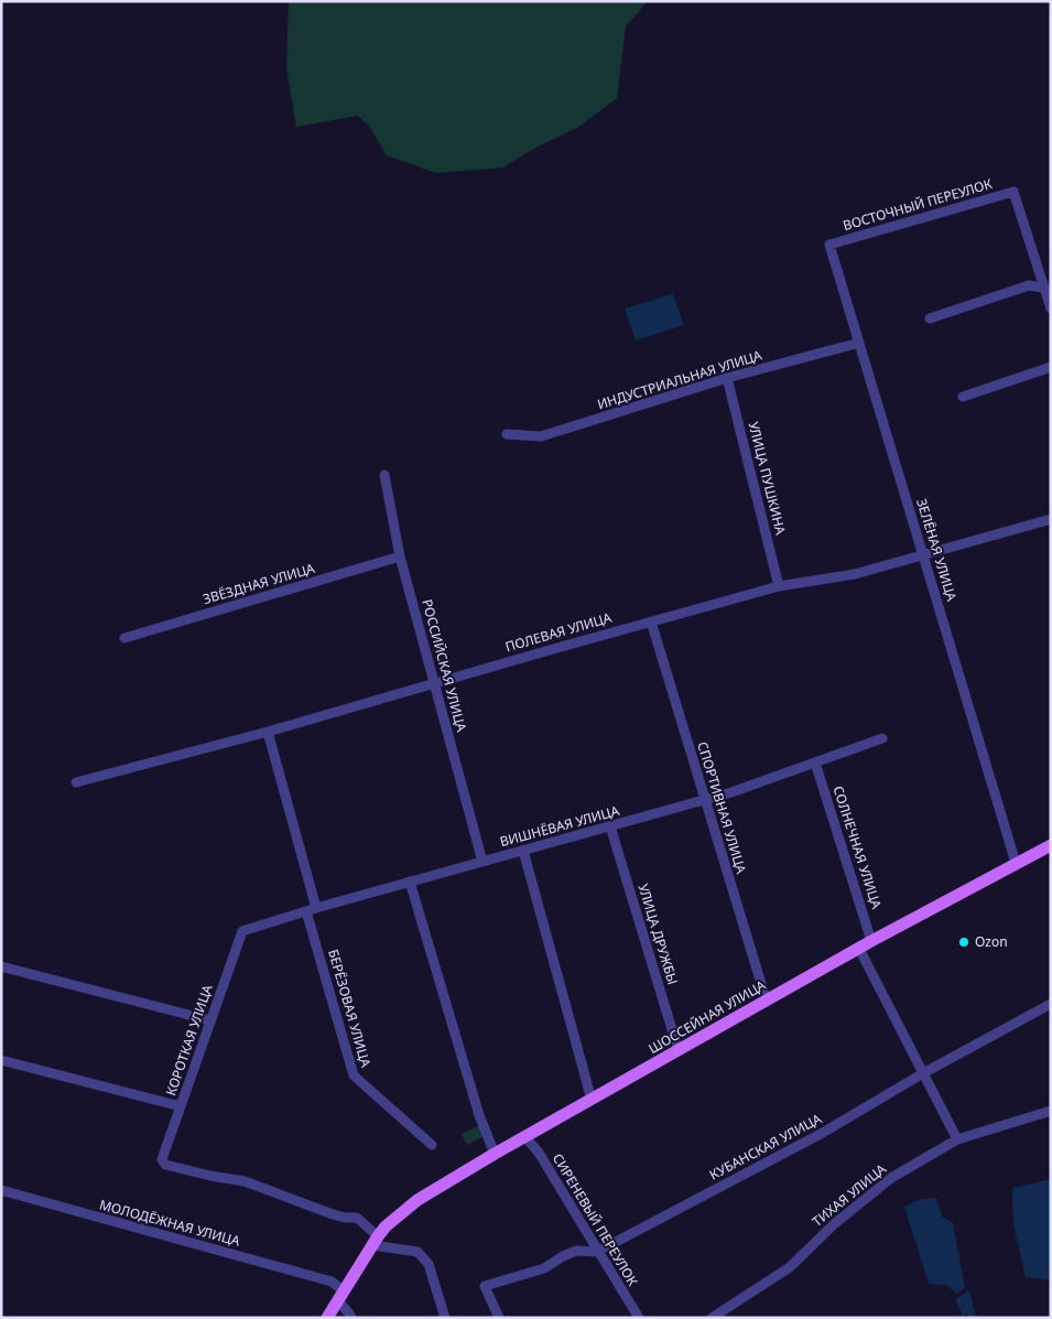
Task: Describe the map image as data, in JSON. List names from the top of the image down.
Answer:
{
  "streets": {
    "main road": ["ШОССЕЙНАЯ УЛИЦА"],
    "street": [
      "ВОСТОЧНЫЙ ПЕРЕУЛОК",
      "ИНДУСТРИАЛЬНАЯ УЛИЦА",
      "УЛИЦА ПУШКИНА",
      "ЗЕЛЁНАЯ УЛИЦА",
      "ЗВЁЗДНАЯ УЛИЦА",
      "ПОЛЕВАЯ УЛИЦА",
      "РОССИЙСКАЯ УЛИЦА",
      "СПОРТИВНАЯ УЛИЦА",
      "ВИШНЁВАЯ УЛИЦА",
      "СОЛНЕЧНАЯ УЛИЦА",
      "УЛИЦА ДРУЖБЫ",
      "БЕРЁЗОВАЯ УЛИЦА",
      "КОРОТКАЯ УЛИЦА",
      "КУБАНСКАЯ УЛИЦА",
      "ТИХАЯ УЛИЦА",
      "СИРЕНЕВЫЙ ПЕРЕУЛОК",
      "МОЛОДЁЖНАЯ УЛИЦА"
    ]
  },
  "crossings": [
    ["ВОСТОЧНЫЙ ПЕРЕУЛОК", "ЗЕЛЁНАЯ УЛИЦА"],
    ["ИНДУСТРИАЛЬНАЯ УЛИЦА", "УЛИЦА ПУШКИНА"],
    ["ИНДУСТРИАЛЬНАЯ УЛИЦА", "ЗЕЛЁНАЯ УЛИЦА"],
    ["УЛИЦА ПУШКИНА", "ПОЛЕВАЯ УЛИЦА"],
    ["ЗЕЛЁНАЯ УЛИЦА", "ПОЛЕВАЯ УЛИЦА"],
    ["ЗЕЛЁНАЯ УЛИЦА", "ШОССЕЙНАЯ УЛИЦА"],
    ["ЗВЁЗДНАЯ УЛИЦА", "РОССИЙСКАЯ УЛИЦА"],
    ["ПОЛЕВАЯ УЛИЦА", "РОССИЙСКАЯ УЛИЦА"],
    ["ПОЛЕВАЯ УЛИЦА", "СПОРТИВНАЯ УЛИЦА"],
    ["ПОЛЕВАЯ УЛИЦА", "БЕРЁЗОВАЯ УЛИЦА"],
    ["РОССИЙСКАЯ УЛИЦА", "ВИШНЁВАЯ УЛИЦА"],
    ["СПОРТИВНАЯ УЛИЦА", "ВИШНЁВАЯ УЛИЦА"],
    ["СПОРТИВНАЯ УЛИЦА", "ШОССЕЙНАЯ УЛИЦА"],
    ["ВИШНЁВАЯ УЛИЦА", "СОЛНЕЧНАЯ УЛИЦА"],
    ["ВИШНЁВАЯ УЛИЦА", "УЛИЦА ДРУЖБЫ"],
    ["ВИШНЁВАЯ УЛИЦА", "БЕРЁЗОВАЯ УЛИЦА"],
    ["ВИШНЁВАЯ УЛИЦА", "КОРОТКАЯ УЛИЦА"],
    ["СОЛНЕЧНАЯ УЛИЦА", "ШОССЕЙНАЯ УЛИЦА"],
    ["УЛИЦА ДРУЖБЫ", "ШОССЕЙНАЯ УЛИЦА"],
    ["ШОССЕЙНАЯ УЛИЦА", "КОРОТКАЯ УЛИЦА"],
    ["ШОССЕЙНАЯ УЛИЦА", "СИРЕНЕВЫЙ ПЕРЕУЛОК"],
    ["ШОССЕЙНАЯ УЛИЦА", "МОЛОДЁЖНАЯ УЛИЦА"],
    ["КУБАНСКАЯ УЛИЦА", "СИРЕНЕВЫЙ ПЕРЕУЛОК"]
  ],
  "places": ["Ozon"]
}
